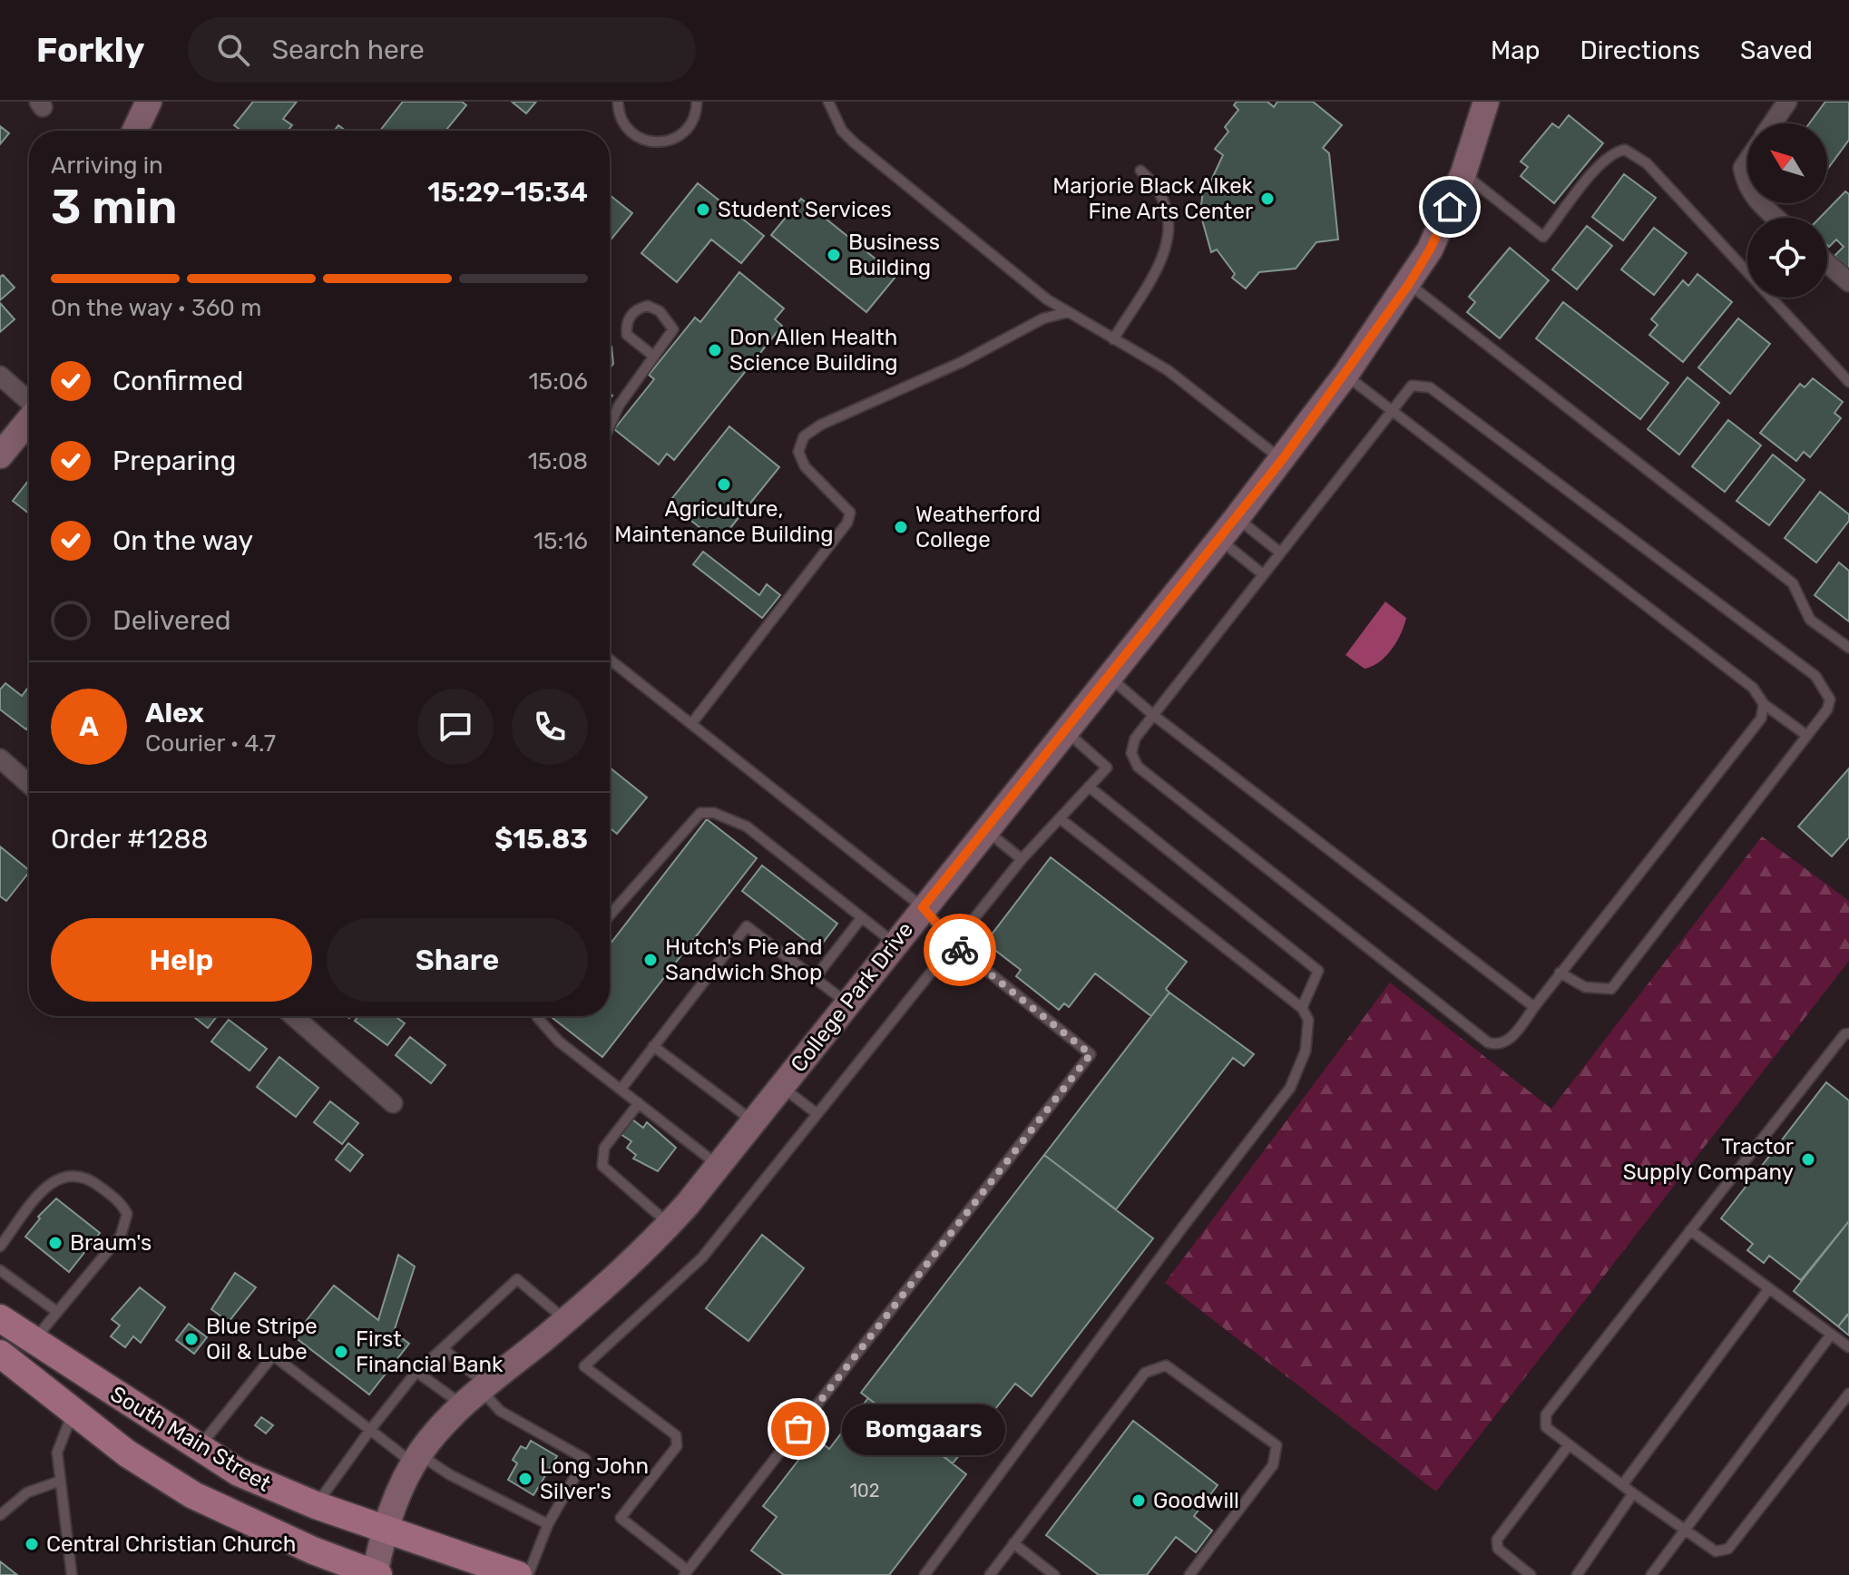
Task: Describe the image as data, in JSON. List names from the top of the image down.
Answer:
{
  "streets": {
    "main road": ["South Main Street"],
    "street": ["College Park Drive"]
  },
  "crossings": [
    ["College Park Drive", "South Main Street"]
  ],
  "places": [
    "Marjorie Black Alkek Fine Arts Center",
    "Student Services",
    "Business Building",
    "Don Allen Health Science Building",
    "Agriculture, Maintenance Building",
    "Weatherford College",
    "Hutch's Pie and Sandwich Shop",
    "Tractor Supply Company",
    "Braum's",
    "Blue Stripe Oil & Lube",
    "First Financial Bank",
    "Bomgaars",
    "Long John Silver's",
    "Goodwill",
    "Central Christian Church"
  ],
  "house_numbers": ["102"],
  "north": "top left",
  "page": {
    "header": "Forkly",
    "search": "Search here",
    "nav": ["Map", "Directions", "Saved"],
    "heading": ["3 min", "Arriving in", "15:29–15:34"],
    "panel": [
      "Alex",
      "Courier · 4.7",
      "Order #1288",
      "$15.83"
    ],
    "bar": "On the way · 360 m",
    "list": [
      ["Confirmed", "15:06"],
      ["Preparing", "15:08"],
      ["On the way", "15:16"],
      "Delivered"
    ],
    "round": "A",
    "buttons": ["Help", "Share"],
    "bubble": "Bomgaars"
  }
}
